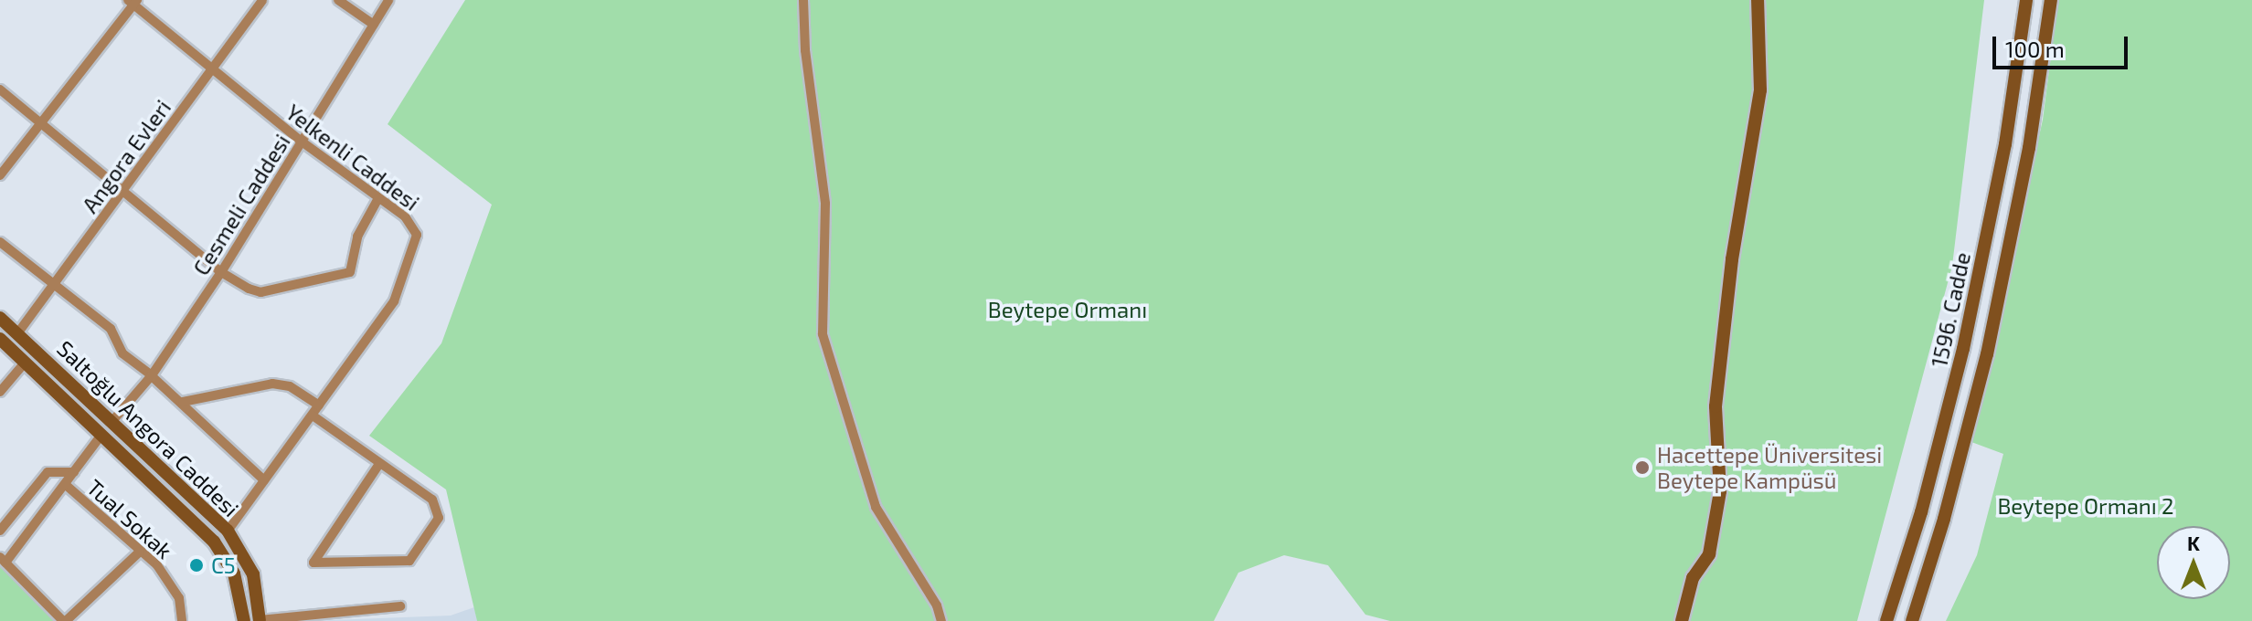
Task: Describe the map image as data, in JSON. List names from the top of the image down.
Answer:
{
  "streets": {
    "street": [
      "Angora Evleri",
      "Yelkenli Caddesi",
      "Cesmeli Caddesi",
      "1596. Cadde",
      "Saltoğlu Angora Caddesi",
      "Tual Sokak"
    ]
  },
  "crossings": [
    ["Angora Evleri", "Yelkenli Caddesi"],
    ["Angora Evleri", "Saltoğlu Angora Caddesi"],
    ["Yelkenli Caddesi", "Cesmeli Caddesi"],
    ["Yelkenli Caddesi", "Saltoğlu Angora Caddesi"],
    ["Cesmeli Caddesi", "Saltoğlu Angora Caddesi"]
  ],
  "parks": ["Beytepe Ormanı", "Beytepe Ormanı 2"],
  "places": ["Hacettepe Üniversitesi Beytepe Kampüsü", "C5"],
  "scale_bar": "100 m",
  "north": "top"
}
